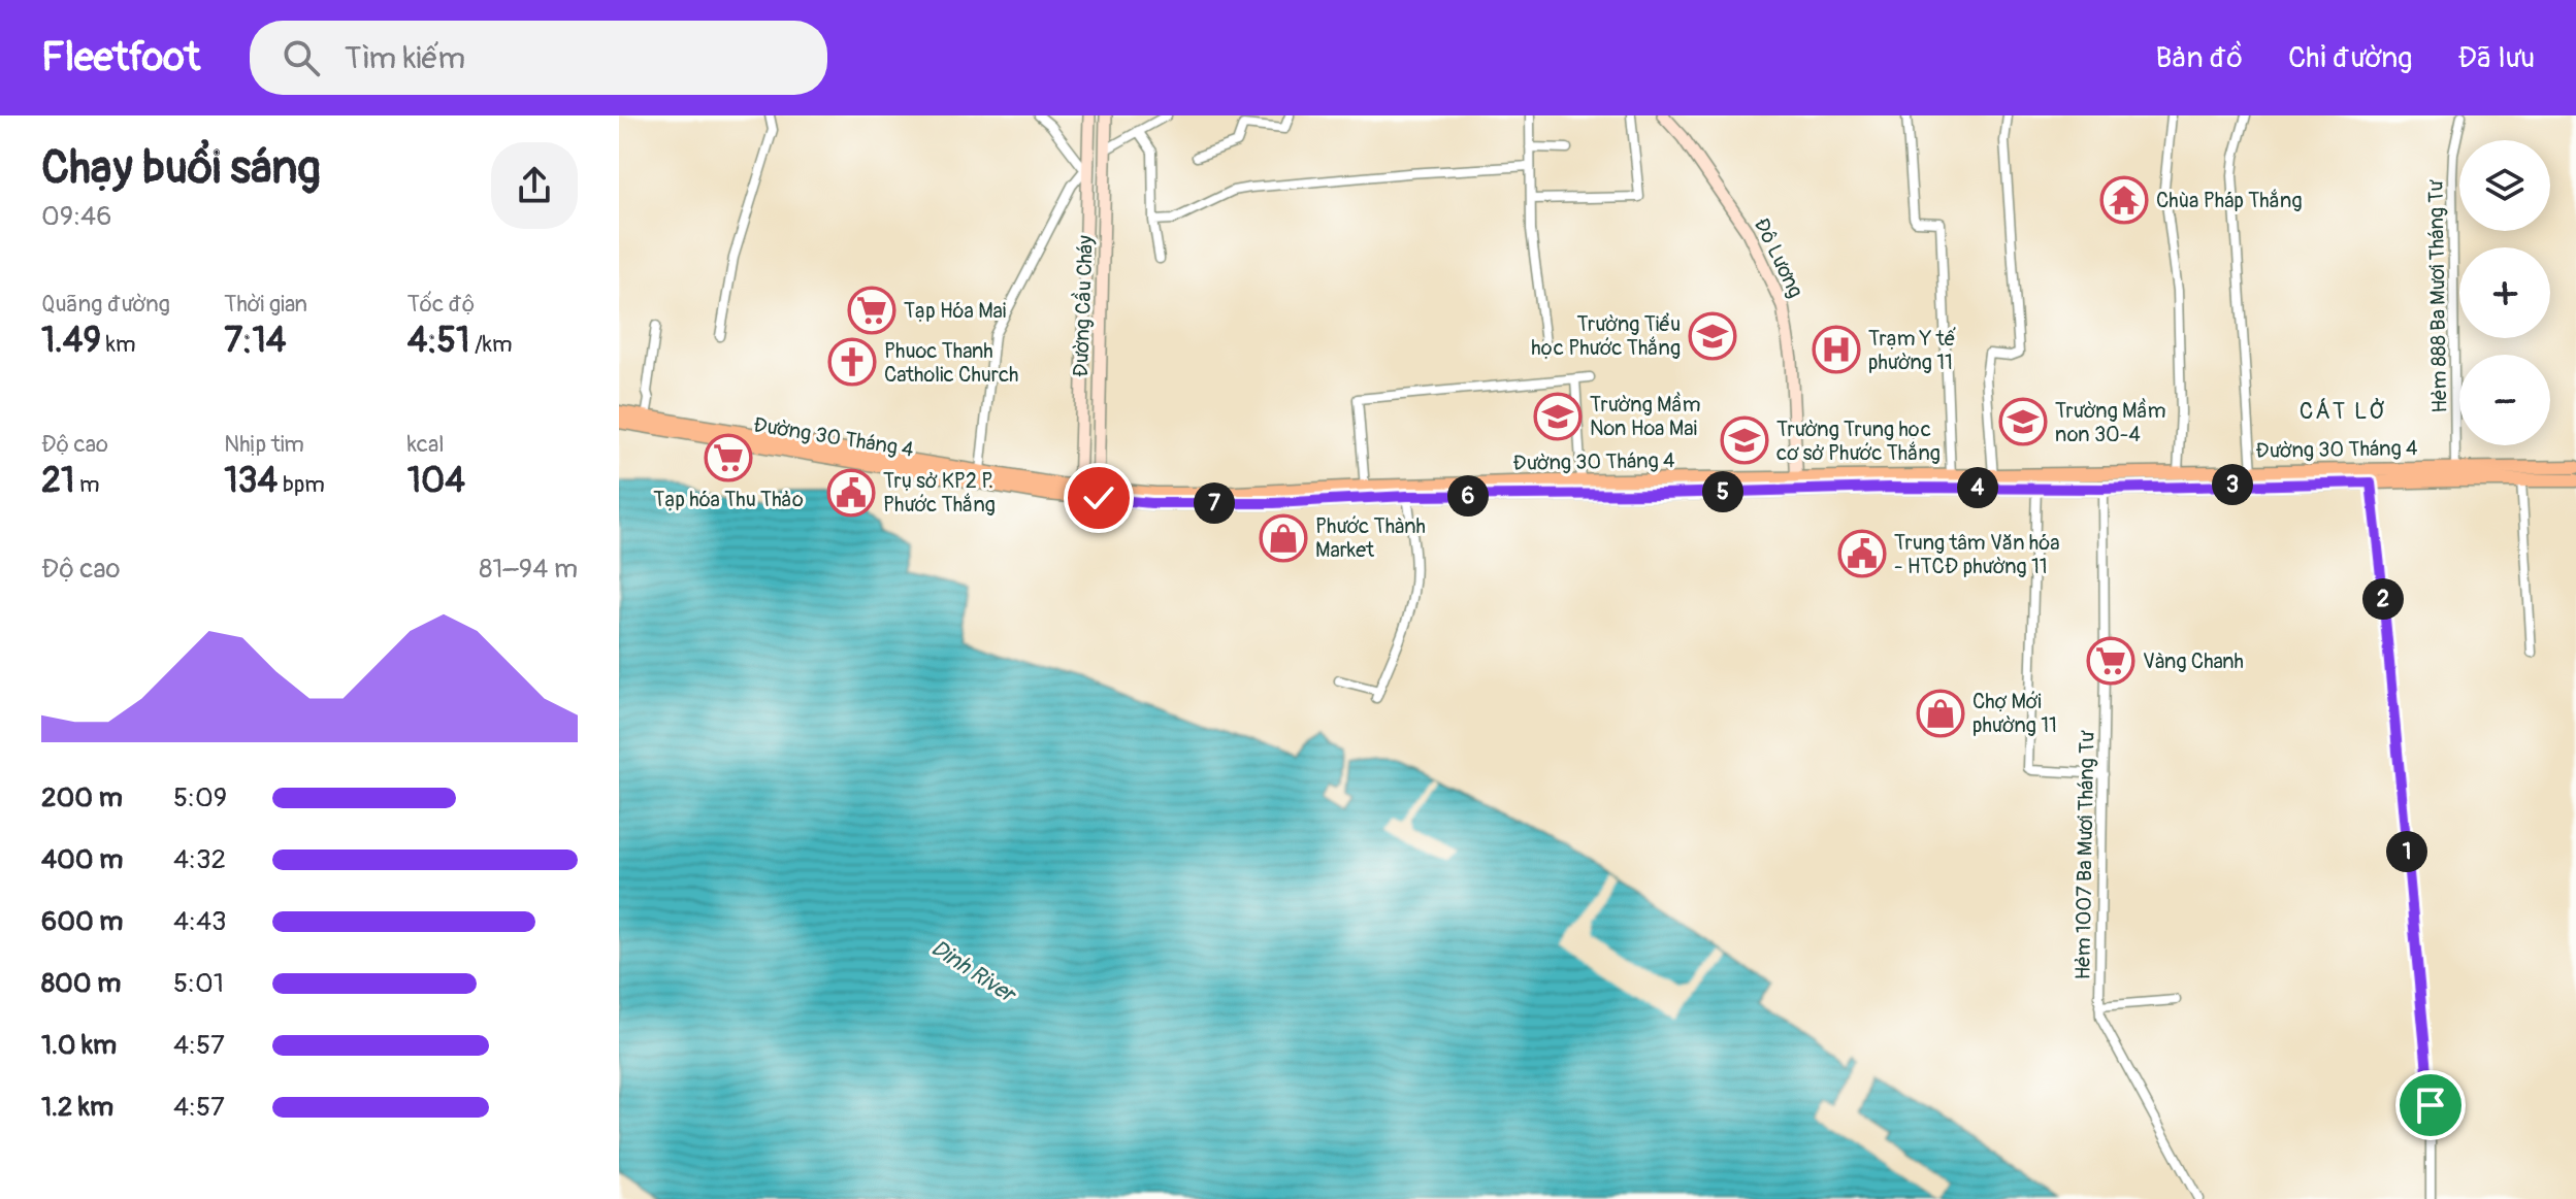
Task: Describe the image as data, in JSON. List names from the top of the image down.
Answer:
{
  "streets": {
    "main road": ["Đô Lương", "Đường Cầu Cháy", "Đường 30 Tháng 4"],
    "street": ["Hẻm 888 Ba Mươi Tháng Tư", "Hẻm 1007 Ba Mươi Tháng Tư"]
  },
  "crossings": [
    ["Đô Lương", "Đường 30 Tháng 4"],
    ["Hẻm 888 Ba Mươi Tháng Tư", "Đường 30 Tháng 4"],
    ["Đường Cầu Cháy", "Đường 30 Tháng 4"],
    ["Đường 30 Tháng 4", "Hẻm 1007 Ba Mươi Tháng Tư"]
  ],
  "districts": ["CÁT LỞ"],
  "water": ["Dinh River"],
  "places": {
    "temple": ["Chùa Pháp Thắng"],
    "supermarket": ["Tạp Hóa Mai", "Tạp hóa Thu Thảo", "Vàng Chanh"],
    "school or university": [
      "Trường Tiểu học Phước Thắng",
      "Trường Mầm Non Hoa Mai",
      "Trường Mầm non 30-4",
      "Trường Trung học cơ sở Phước Thắng"
    ],
    "hospital": ["Trạm Y tế phường 11"],
    "church": ["Phuoc Thanh Catholic Church"],
    "public building": ["Trụ sở KP2 P. Phước Thắng", "Trung tâm Văn hóa - HTCĐ phường 11"],
    "shop": ["Phước Thành Market", "Chợ Mới phường 11"]
  },
  "page": {
    "header": "Fleetfoot",
    "search": "Tìm kiếm",
    "nav": ["Bản đồ", "Chỉ đường", "Đã lưu"],
    "heading": ["Chạy buổi sáng", "09:46"],
    "map_buttons": ["+", "−"],
    "stats": [
      ["Quãng đường", "1.49 km"],
      ["Thời gian", "7:14"],
      ["Tốc độ", "4:51 /km"],
      ["Độ cao", "21 m"],
      ["Nhịp tim", "134 bpm"],
      ["kcal", "104"]
    ],
    "pins": [
      "3",
      "4",
      "5",
      "6",
      "7",
      "2",
      "1"
    ],
    "chart": ["Độ cao", "81–94 m"],
    "list": [
      {
        "name": "200 m",
        "note": "5:09"
      },
      {
        "name": "400 m",
        "note": "4:32"
      },
      {
        "name": "600 m",
        "note": "4:43"
      },
      {
        "name": "800 m",
        "note": "5:01"
      },
      {
        "name": "1.0 km",
        "note": "4:57"
      },
      {
        "name": "1.2 km",
        "note": "4:57"
      }
    ]
  }
}
